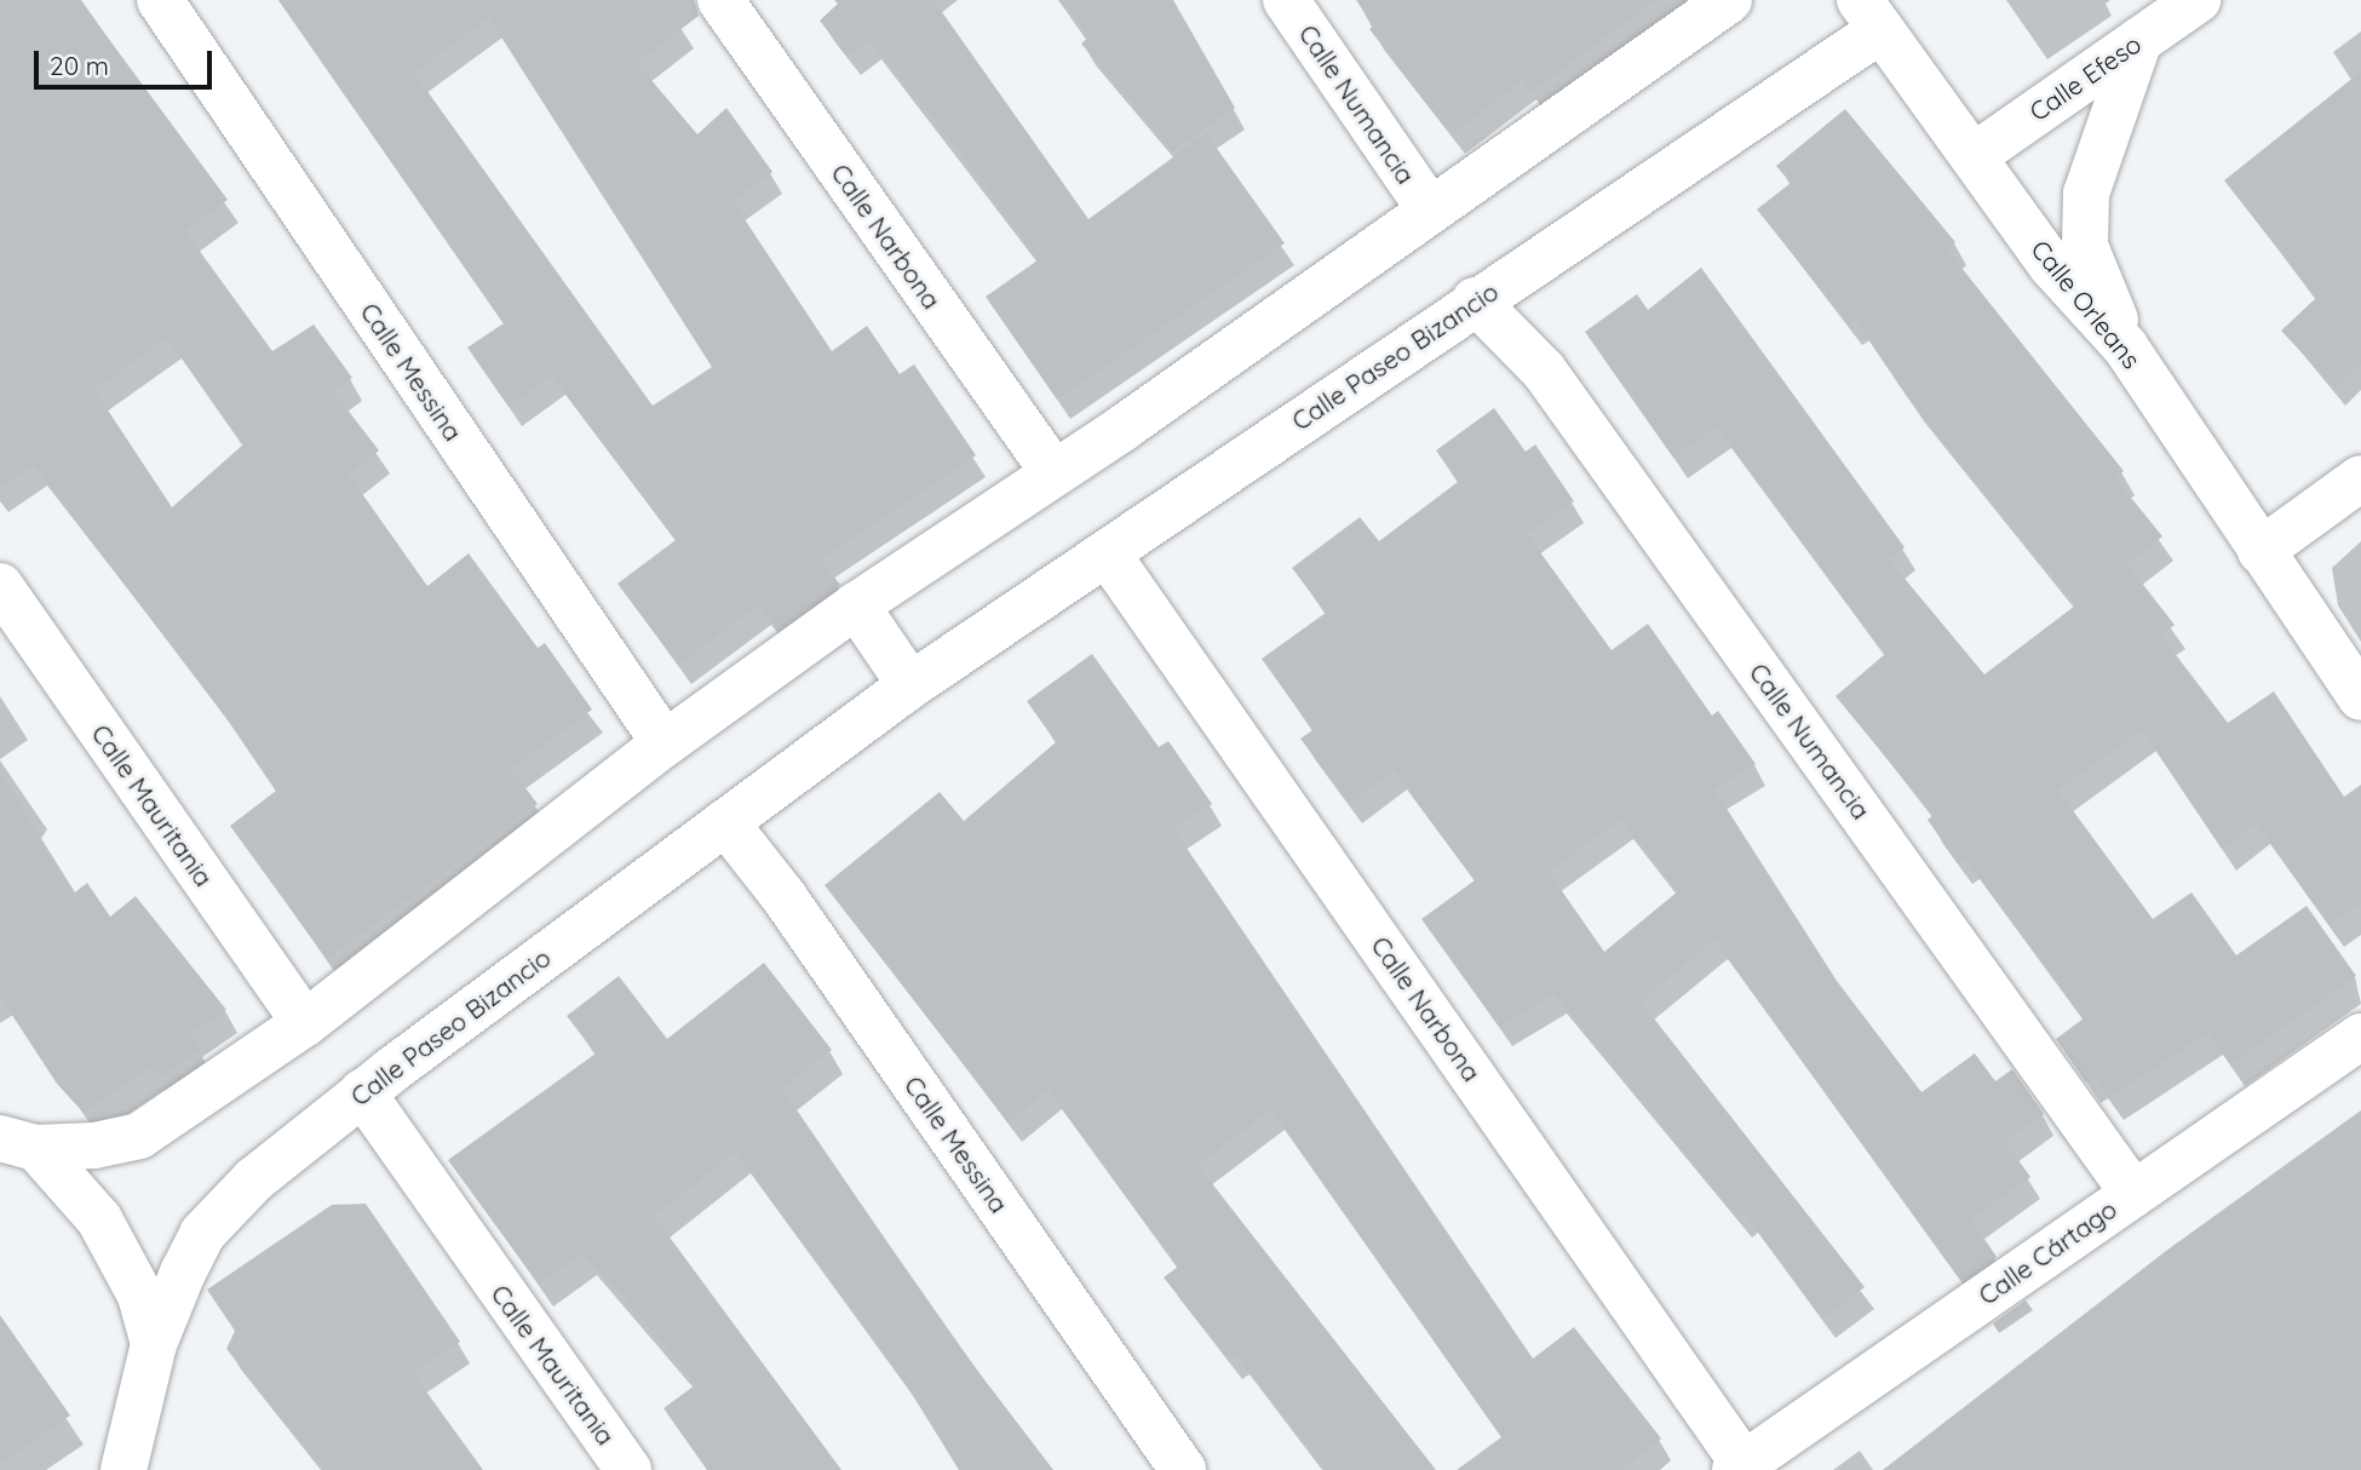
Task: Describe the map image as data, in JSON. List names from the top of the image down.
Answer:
{
  "streets": {
    "street": [
      "Calle Efeso",
      "Calle Numancia",
      "Calle Narbona",
      "Calle Orleans",
      "Calle Paseo Bizancio",
      "Calle Messina",
      "Calle Mauritania",
      "Calle Cártago"
    ]
  },
  "crossings": [
    ["Calle Efeso", "Calle Orleans"],
    ["Calle Numancia", "Calle Paseo Bizancio"],
    ["Calle Numancia", "Calle Cártago"],
    ["Calle Narbona", "Calle Paseo Bizancio"],
    ["Calle Narbona", "Calle Cártago"],
    ["Calle Orleans", "Calle Paseo Bizancio"],
    ["Calle Paseo Bizancio", "Calle Messina"],
    ["Calle Paseo Bizancio", "Calle Mauritania"]
  ],
  "scale_bar": "20 m"
}
